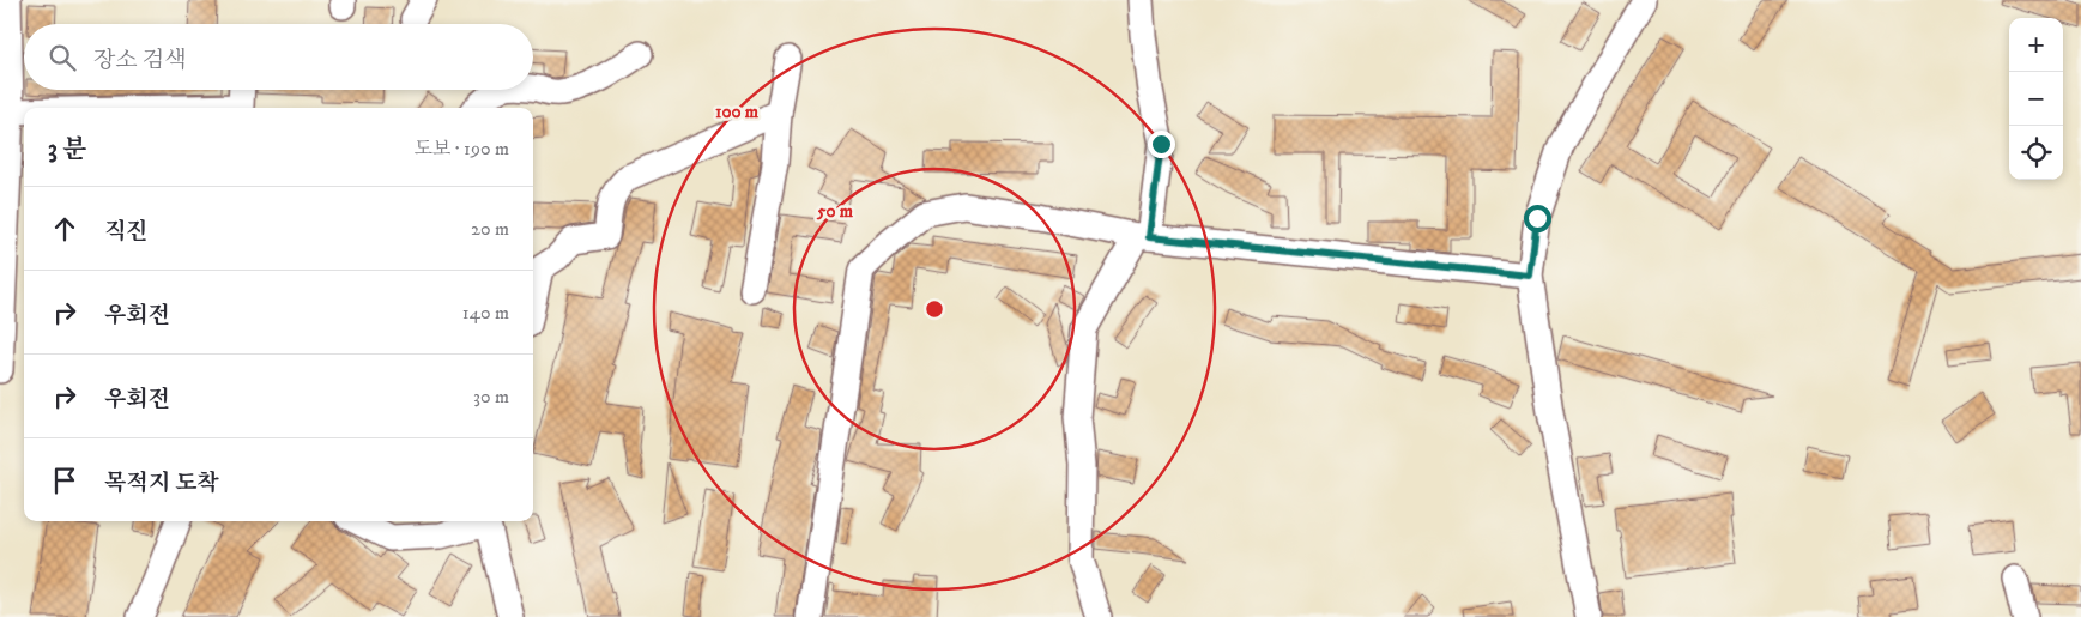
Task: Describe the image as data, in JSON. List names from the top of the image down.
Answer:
{
  "page": {
    "map_buttons": ["+", "−"],
    "search": "장소 검색",
    "heading": ["3 분", "도보 · 190 m"],
    "list": [
      ["직진", "20 m"],
      ["우회전", "140 m"],
      ["우회전", "30 m"],
      "목적지 도착"
    ]
  },
  "rings": ["100 m", "50 m"]
}
